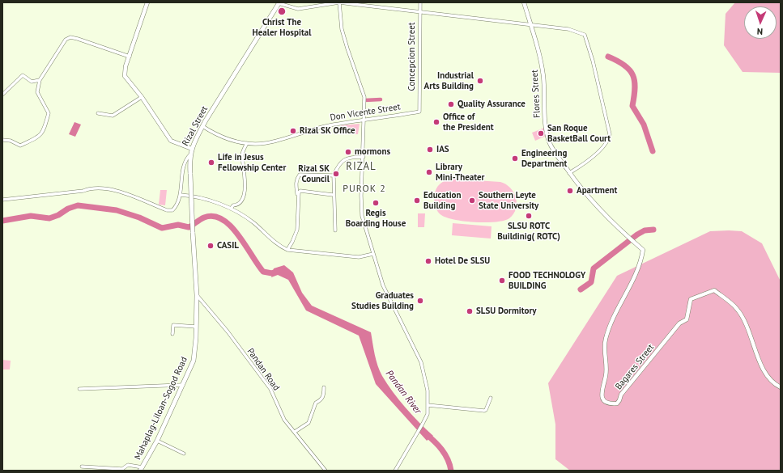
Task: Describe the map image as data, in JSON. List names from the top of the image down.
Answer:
{
  "streets": {
    "main road": ["Rizal Street", "Mahaplag-Liloan-Sogod Road"],
    "street": [
      "Concepcion Street",
      "Flores Street",
      "Don Vicente Street",
      "Bagares Street",
      "Pandan Road"
    ]
  },
  "crossings": [
    ["Concepcion Street", "Don Vicente Street"],
    ["Flores Street", "Bagares Street"],
    ["Don Vicente Street", "Rizal Street"],
    ["Rizal Street", "Pandan Road"],
    ["Rizal Street", "Mahaplag-Liloan-Sogod Road"],
    ["Pandan Road", "Mahaplag-Liloan-Sogod Road"]
  ],
  "districts": ["RIZAL", "PUROK 2"],
  "water": ["Pandan River"],
  "places": [
    "Christ The Healer Hospital",
    "Industrial Arts Building",
    "Quality Assurance",
    "Office of the President",
    "Rizal SK Office",
    "San Roque BasketBall Court",
    "IAS",
    "mormons",
    "Engineering Department",
    "Life in Jesus Fellowship Center",
    "Library Mini-Theater",
    "Rizal SK Council",
    "Apartment",
    "Education Building",
    "Southern Leyte State University",
    "Regis Boarding House",
    "SLSU ROTC Buildinig( ROTC)",
    "CASIL",
    "Hotel De SLSU",
    "FOOD TECHNOLOGY BUILDING",
    "Graduates Studies Building",
    "SLSU Dormitory"
  ],
  "north": "bottom"
}
